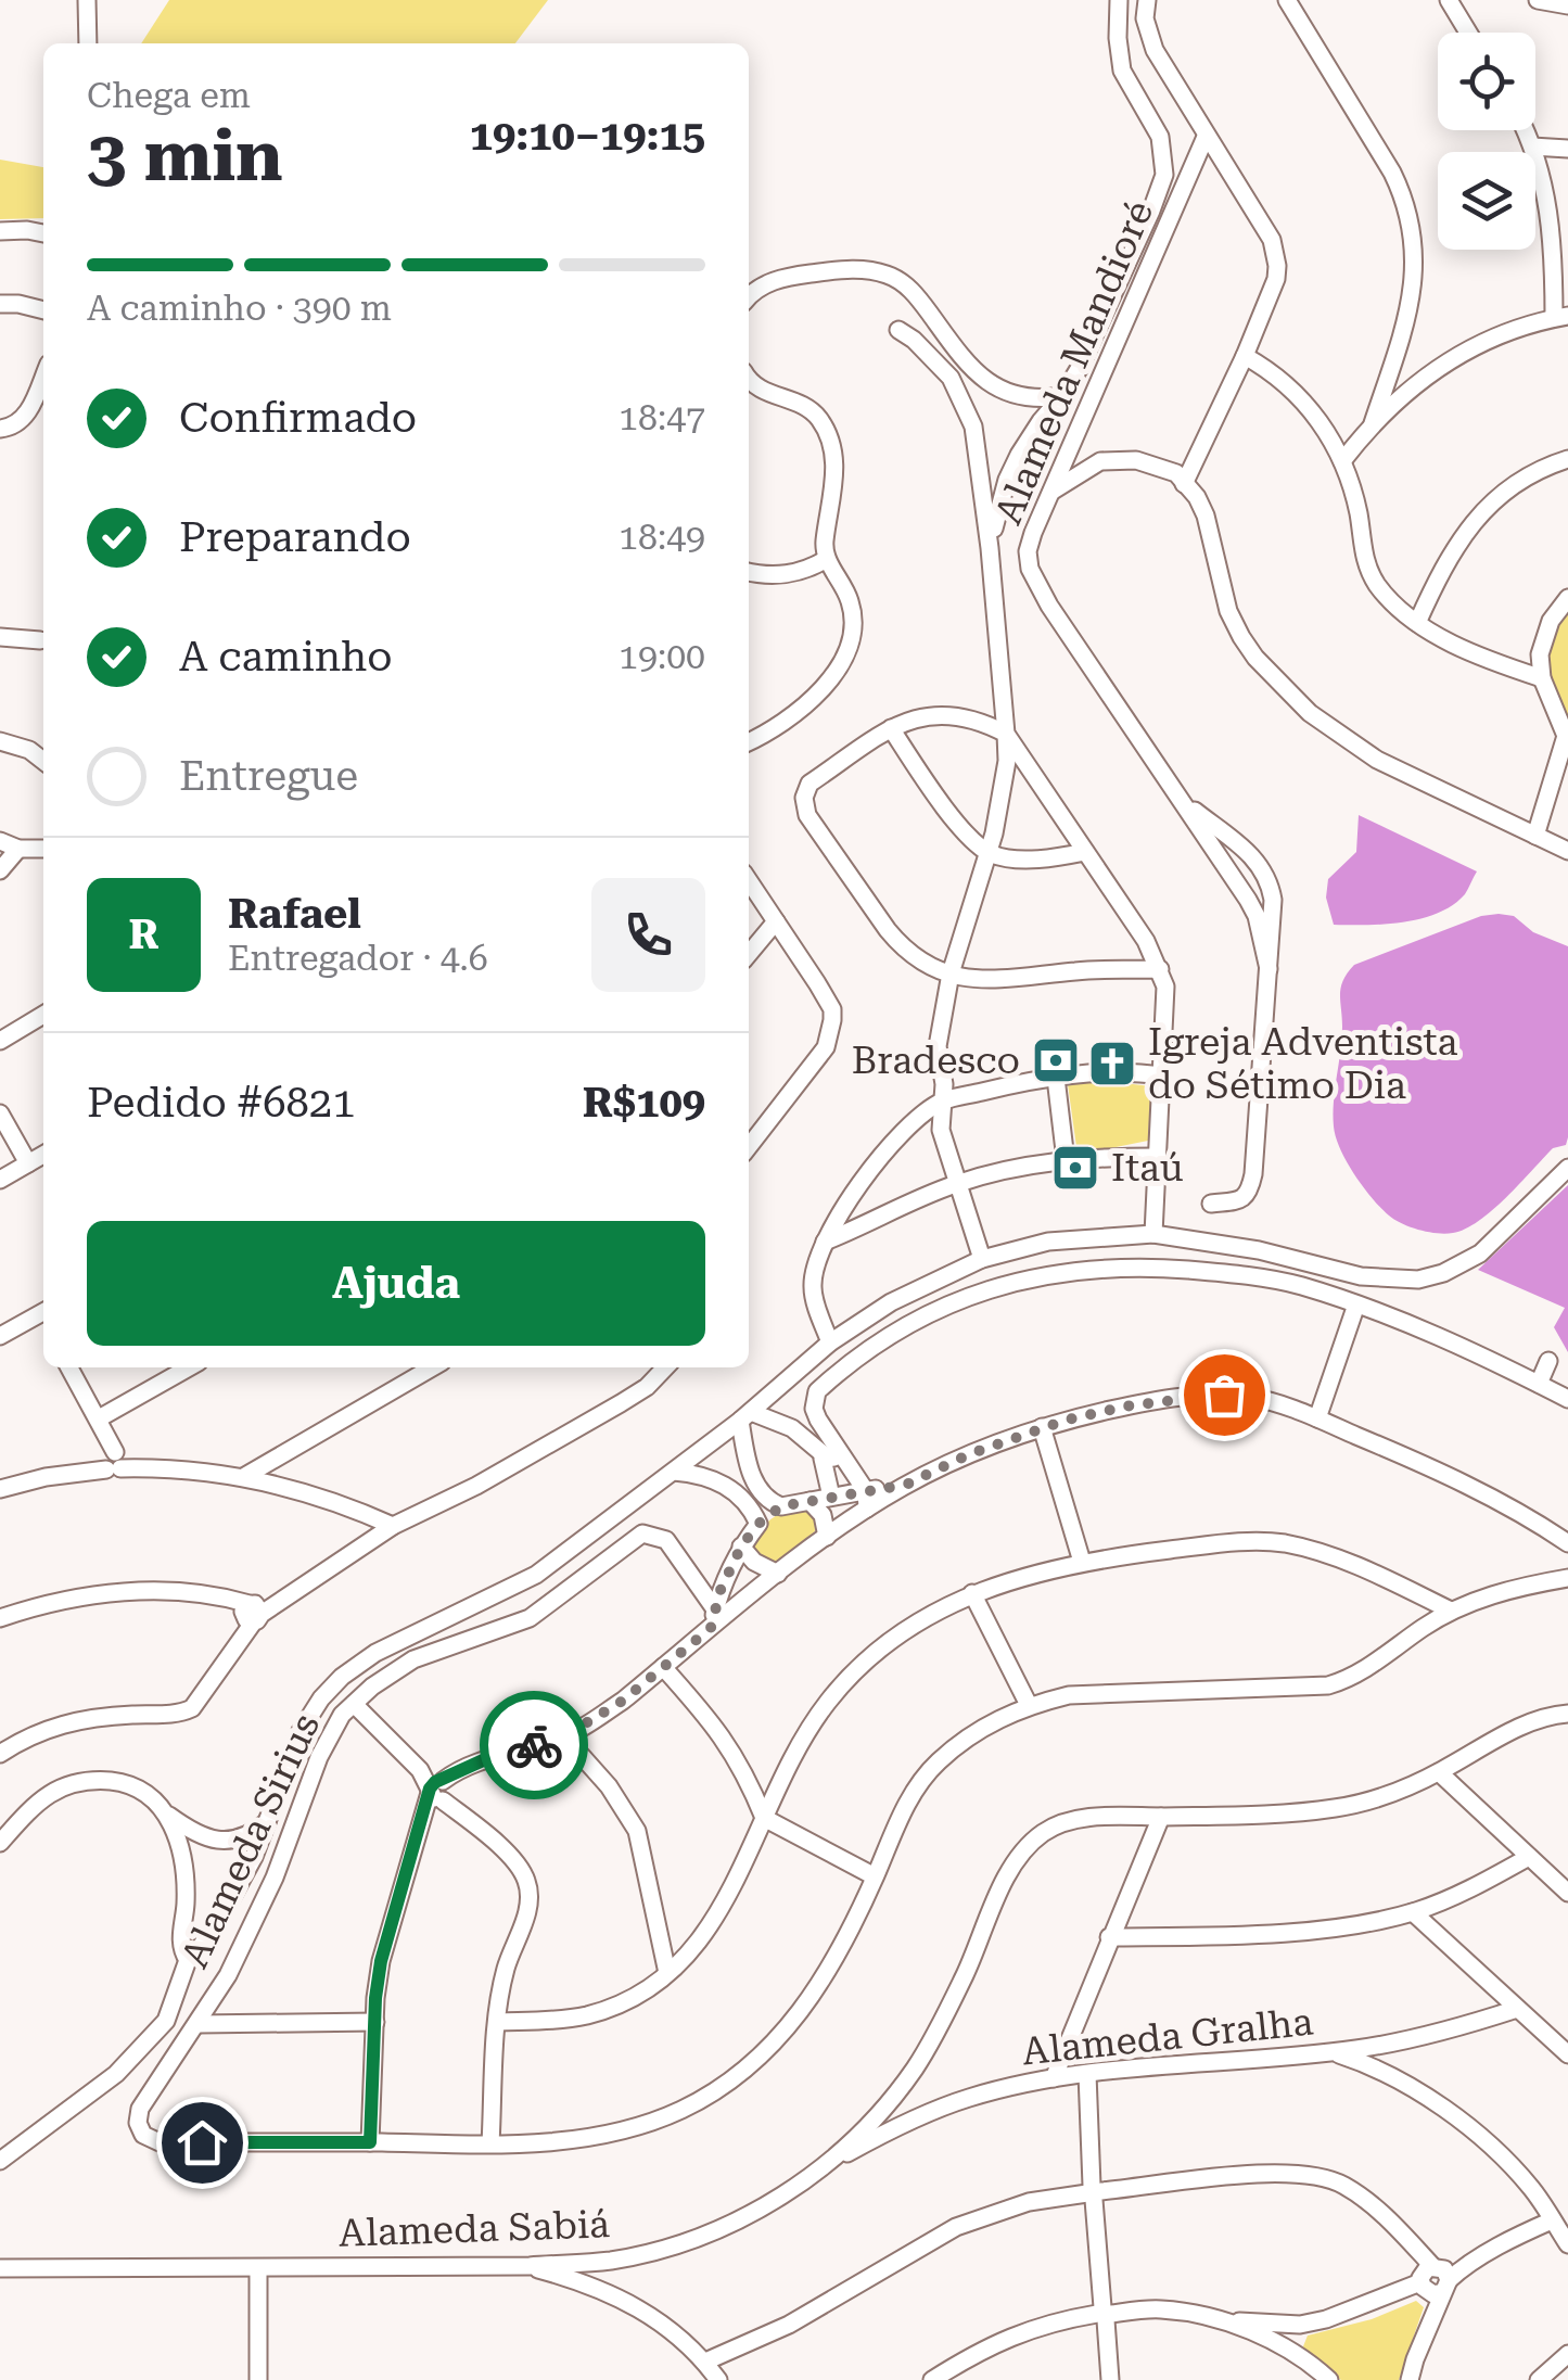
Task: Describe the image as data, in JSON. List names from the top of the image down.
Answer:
{
  "streets": {
    "street": [
      "Alameda Mandioré",
      "Alameda Sirius",
      "Alameda Gralha",
      "Alameda Sabiá"
    ]
  },
  "crossings": [
    ["Alameda Gralha", "Alameda Sabiá"]
  ],
  "places": {
    "bank": ["Bradesco", "Itaú"],
    "church": ["Igreja Adventista do Sétimo Dia"]
  },
  "page": {
    "heading": ["3 min", "Chega em", "19:10–19:15"],
    "panel": [
      "Rafael",
      "Entregador · 4.6",
      "Pedido #6821",
      "R$109"
    ],
    "bar": "A caminho · 390 m",
    "list": [
      ["Confirmado", "18:47"],
      ["Preparando", "18:49"],
      ["A caminho", "19:00"],
      "Entregue"
    ],
    "round": "R",
    "buttons": "Ajuda"
  }
}
